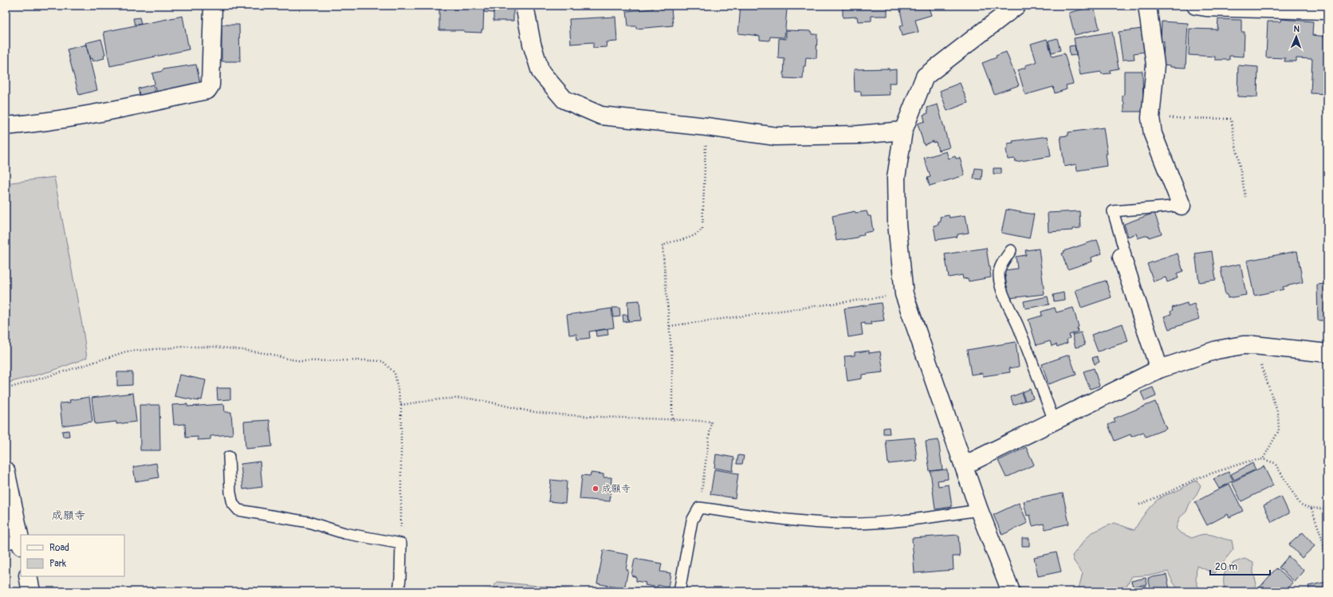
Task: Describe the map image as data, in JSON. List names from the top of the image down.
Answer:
{
  "districts": ["成願寺"],
  "places": ["成願寺"],
  "legend": ["Road", "Park"],
  "scale_bar": "20 m",
  "north": "top"
}
